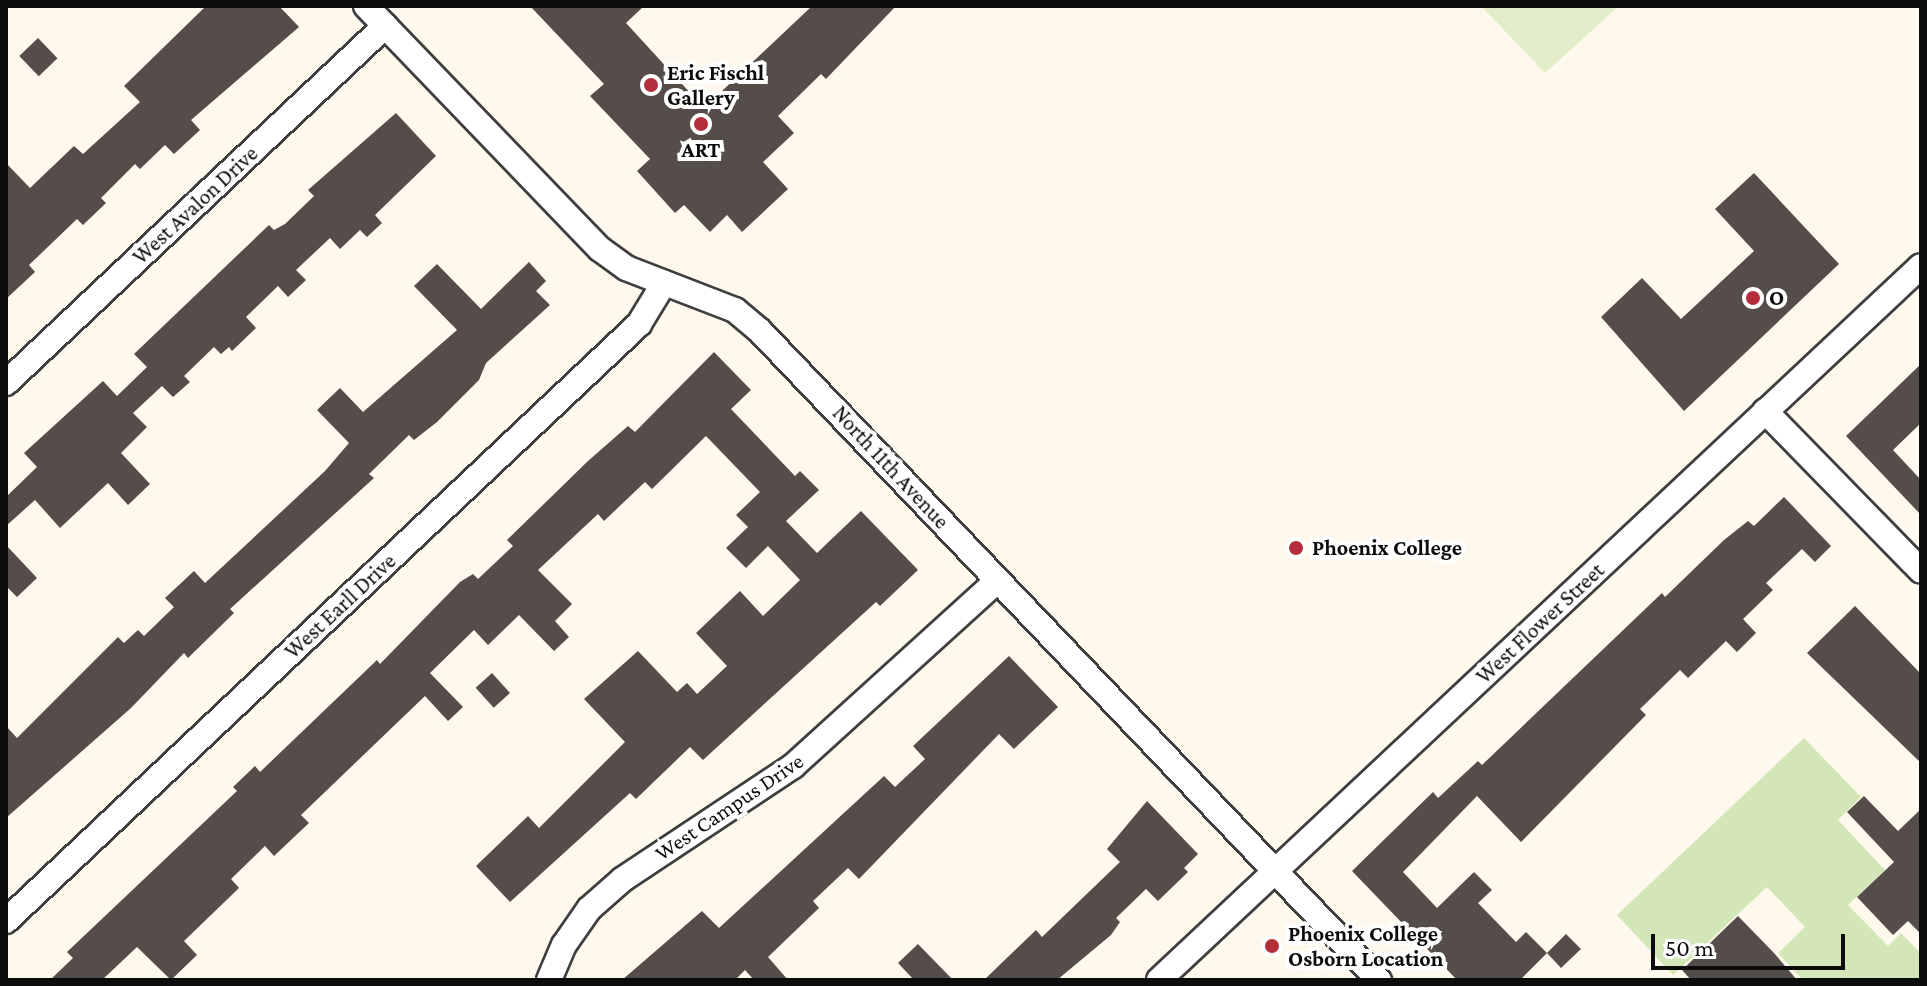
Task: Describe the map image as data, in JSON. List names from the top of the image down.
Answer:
{
  "streets": {
    "street": [
      "West Avalon Drive",
      "North 11th Avenue",
      "West Earll Drive",
      "West Flower Street",
      "West Campus Drive"
    ]
  },
  "crossings": [
    ["West Avalon Drive", "North 11th Avenue"],
    ["North 11th Avenue", "West Earll Drive"],
    ["North 11th Avenue", "West Flower Street"],
    ["North 11th Avenue", "West Campus Drive"]
  ],
  "places": [
    "Eric Fischl Gallery",
    "ART",
    "O",
    "Phoenix College",
    "Phoenix College Osborn Location"
  ],
  "scale_bar": "50 m"
}
